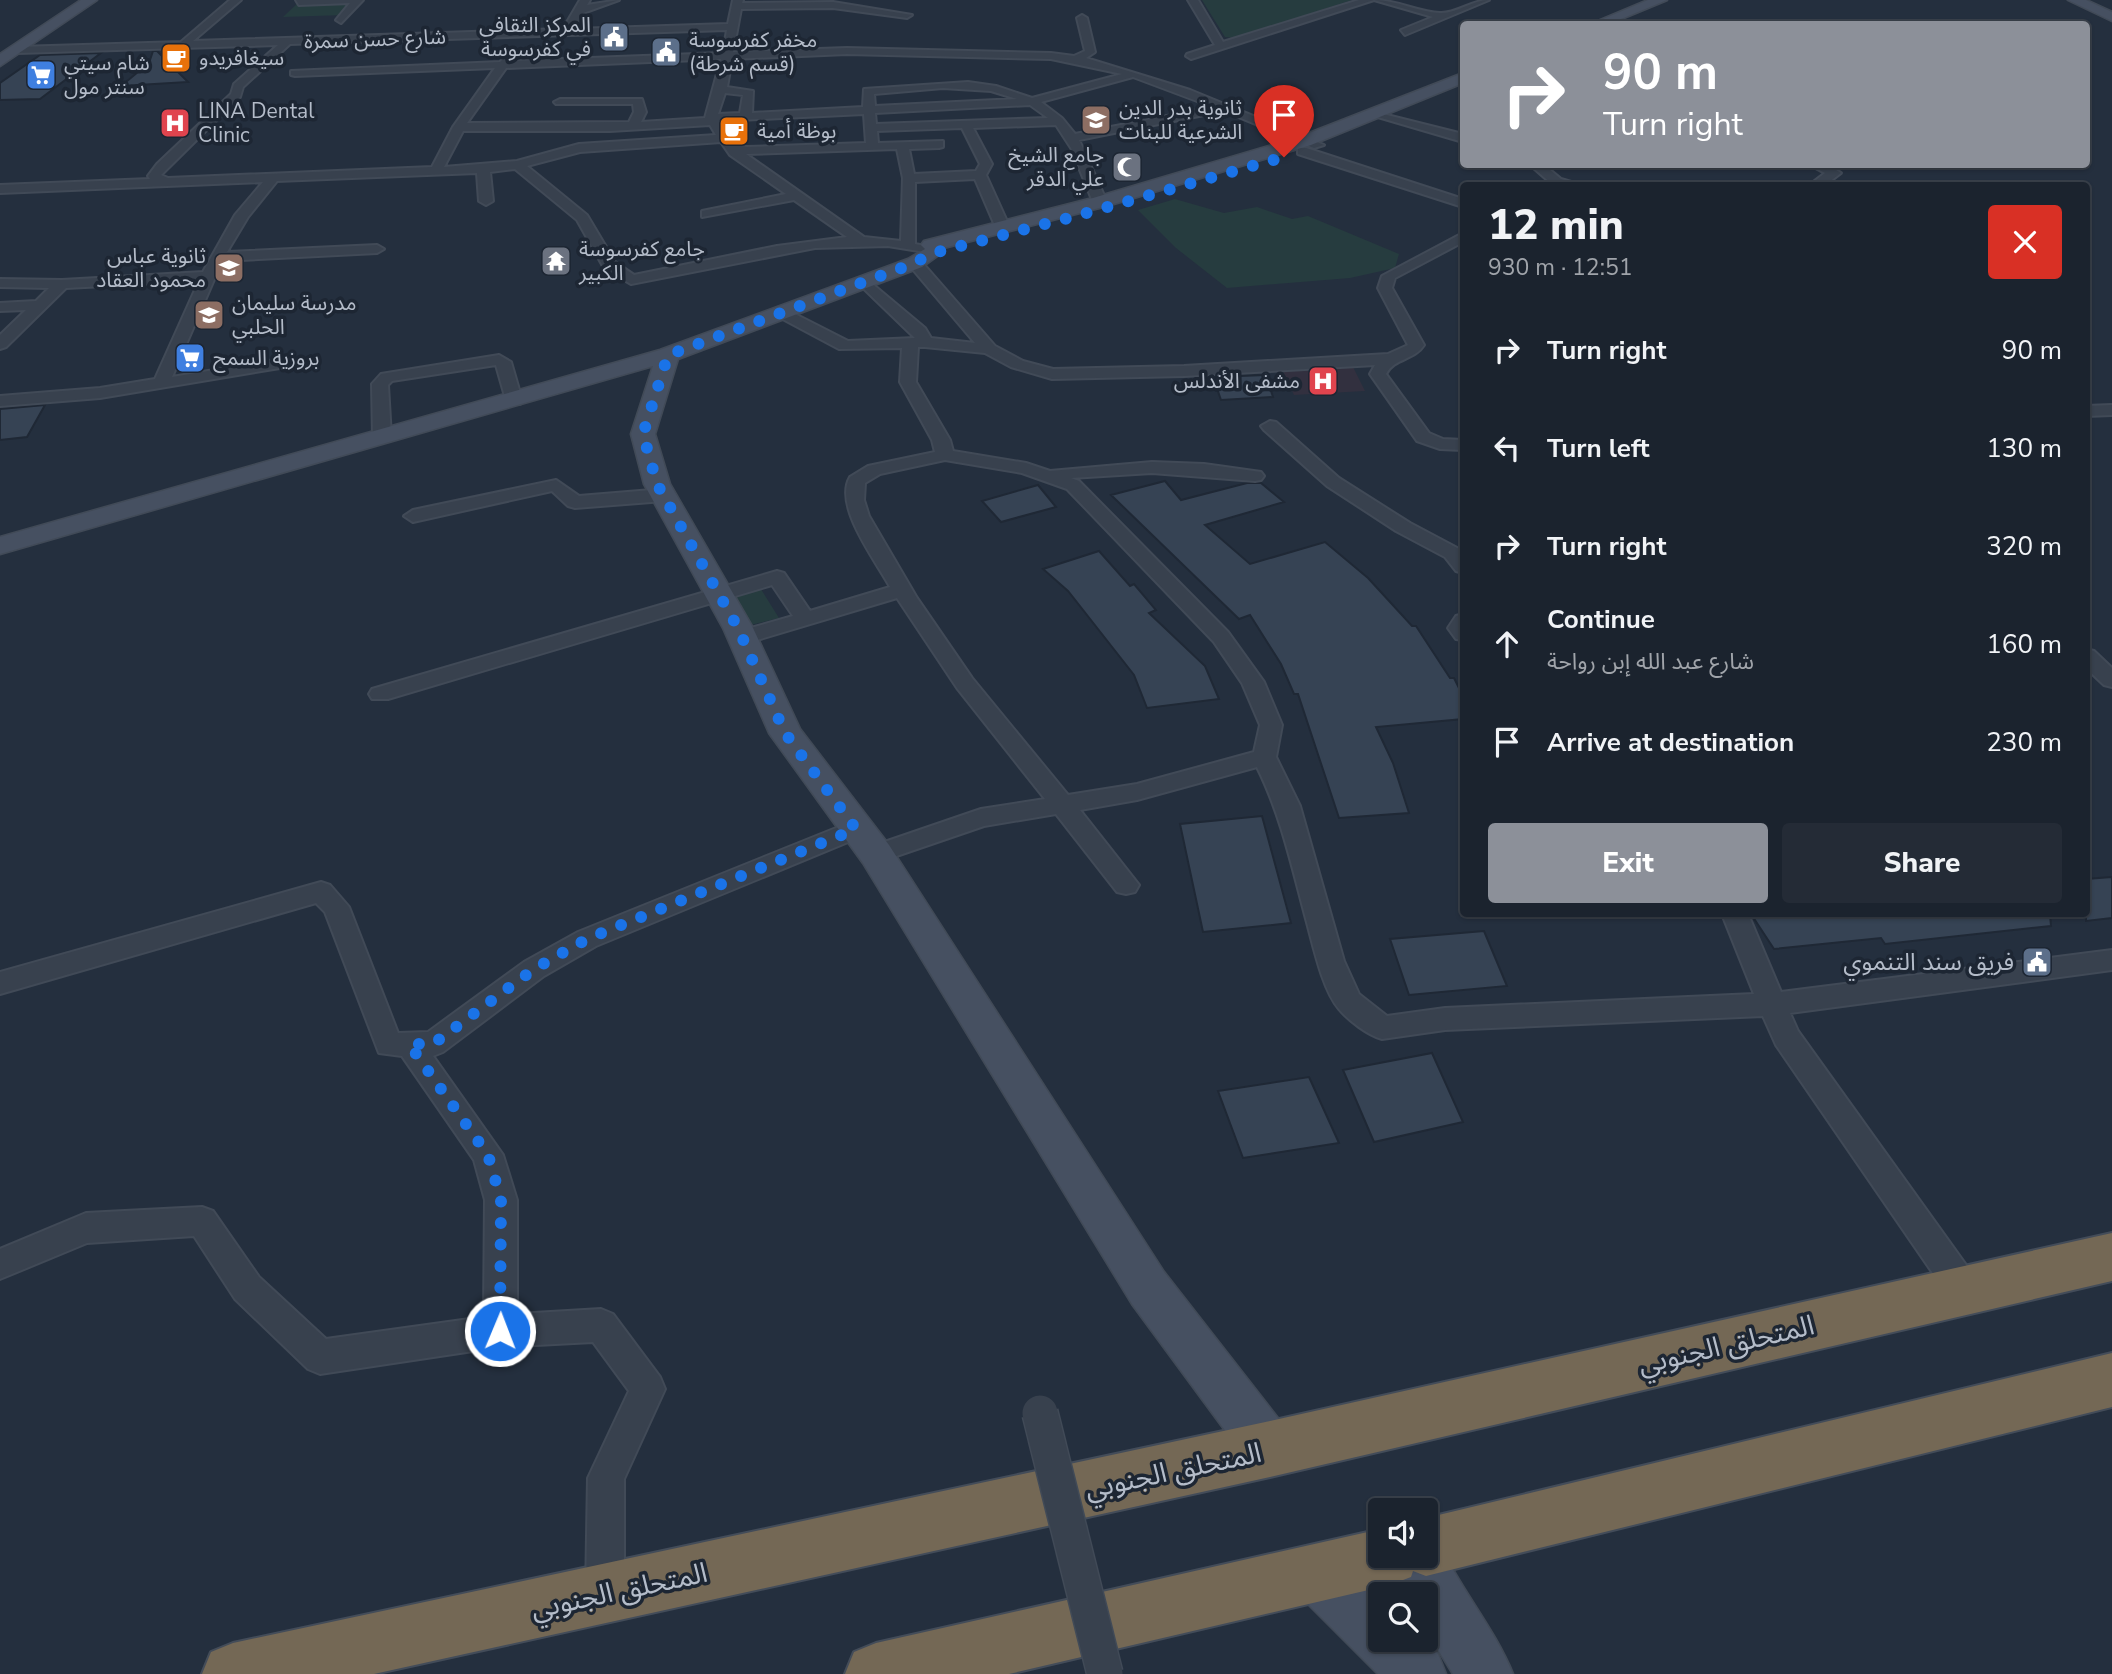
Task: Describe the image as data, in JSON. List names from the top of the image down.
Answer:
{
  "streets": {
    "highway": ["المتحلق الجنوبي"],
    "street": ["شارع حسن سمرة"]
  },
  "places": {
    "public building": ["المركز الثقافي في كفرسوسة", "مخفر كفرسوسة (قسم شرطة)", "فريق سند التنموي"],
    "cafe": ["سيغافريدو", "بوظة أمية"],
    "supermarket": ["شام سيتي سنتر مول", "بروزية السمح"],
    "school or university": ["ثانوية بدر الدين الشرعية للبنات", "ثانوية عباس محمود العقاد", "مدرسة سليمان الحلبي"],
    "hospital": ["LINA Dental Clinic", "مشفى الأندلس"],
    "mosque": ["جامع الشيخ علي الدقر"],
    "temple": ["جامع كفرسوسة الكبير"]
  },
  "page": {
    "turn": ["90 m", "Turn right"],
    "heading": ["12 min", "930 m · 12:51"],
    "list": [
      {
        "name": "Turn right",
        "value": "90 m"
      },
      {
        "name": "Turn left",
        "value": "130 m"
      },
      {
        "name": "Turn right",
        "value": "320 m"
      },
      {
        "name": "Continue",
        "note": "شارع عبد الله إبن رواحة",
        "value": "160 m"
      },
      {
        "name": "Arrive at destination",
        "value": "230 m"
      }
    ],
    "buttons": ["Exit", "Share"]
  }
}
